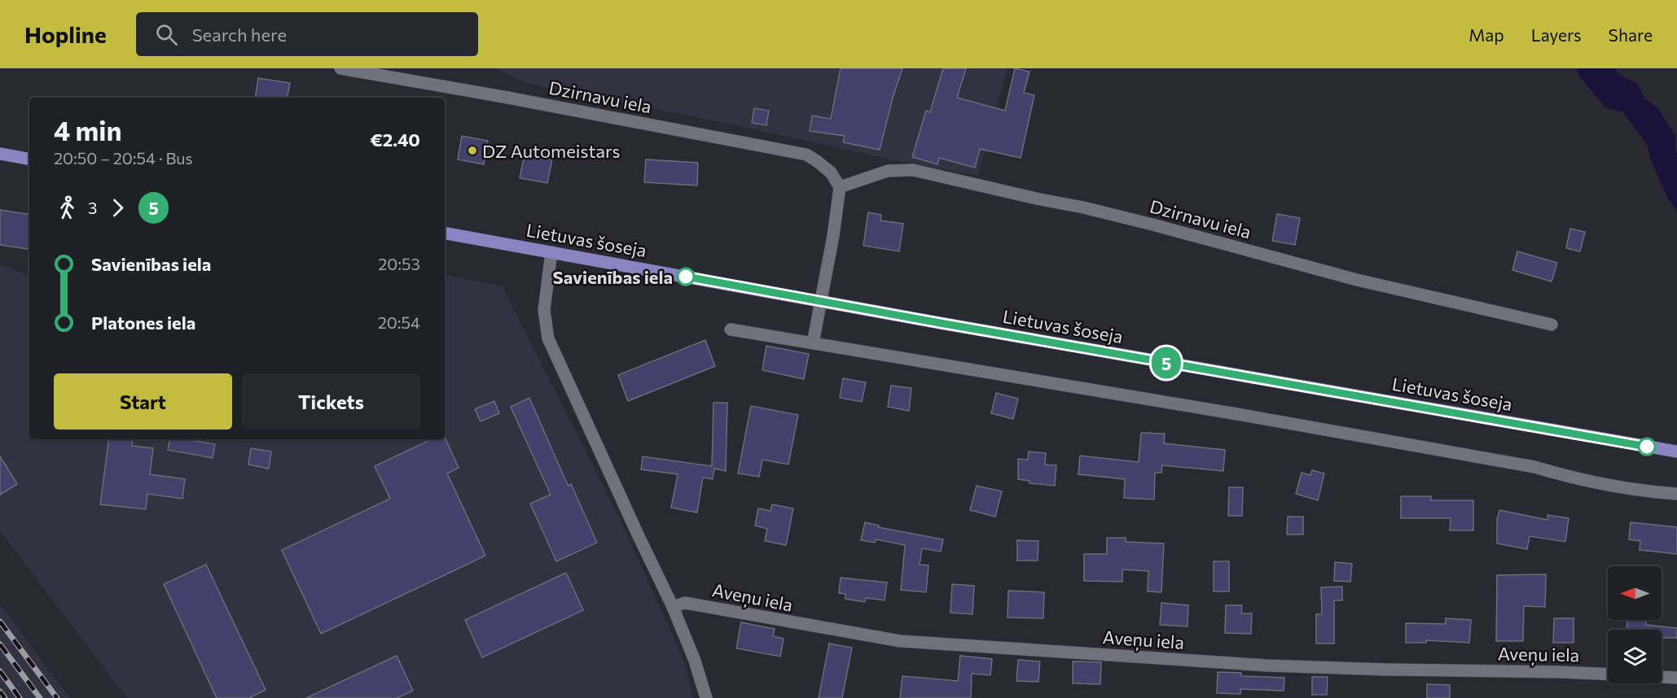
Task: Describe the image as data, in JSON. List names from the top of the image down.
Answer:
{
  "streets": {
    "main road": ["Lietuvas šoseja"],
    "street": ["Dzirnavu iela", "Aveņu iela"]
  },
  "places": ["DZ Automeistars", "Savienības iela"],
  "lines": ["bus line 5"],
  "north": "left",
  "page": {
    "header": "Hopline",
    "search": "Search here",
    "nav": ["Map", "Layers", "Share"],
    "on_map": "5",
    "heading": ["4 min", "20:50 – 20:54 · Bus", "€2.40"],
    "legs": ["3", "5"],
    "list": [
      {
        "name": "Savienības iela",
        "value": "20:53"
      },
      {
        "name": "Platones iela",
        "value": "20:54"
      }
    ],
    "buttons": ["Start", "Tickets"]
  }
}
